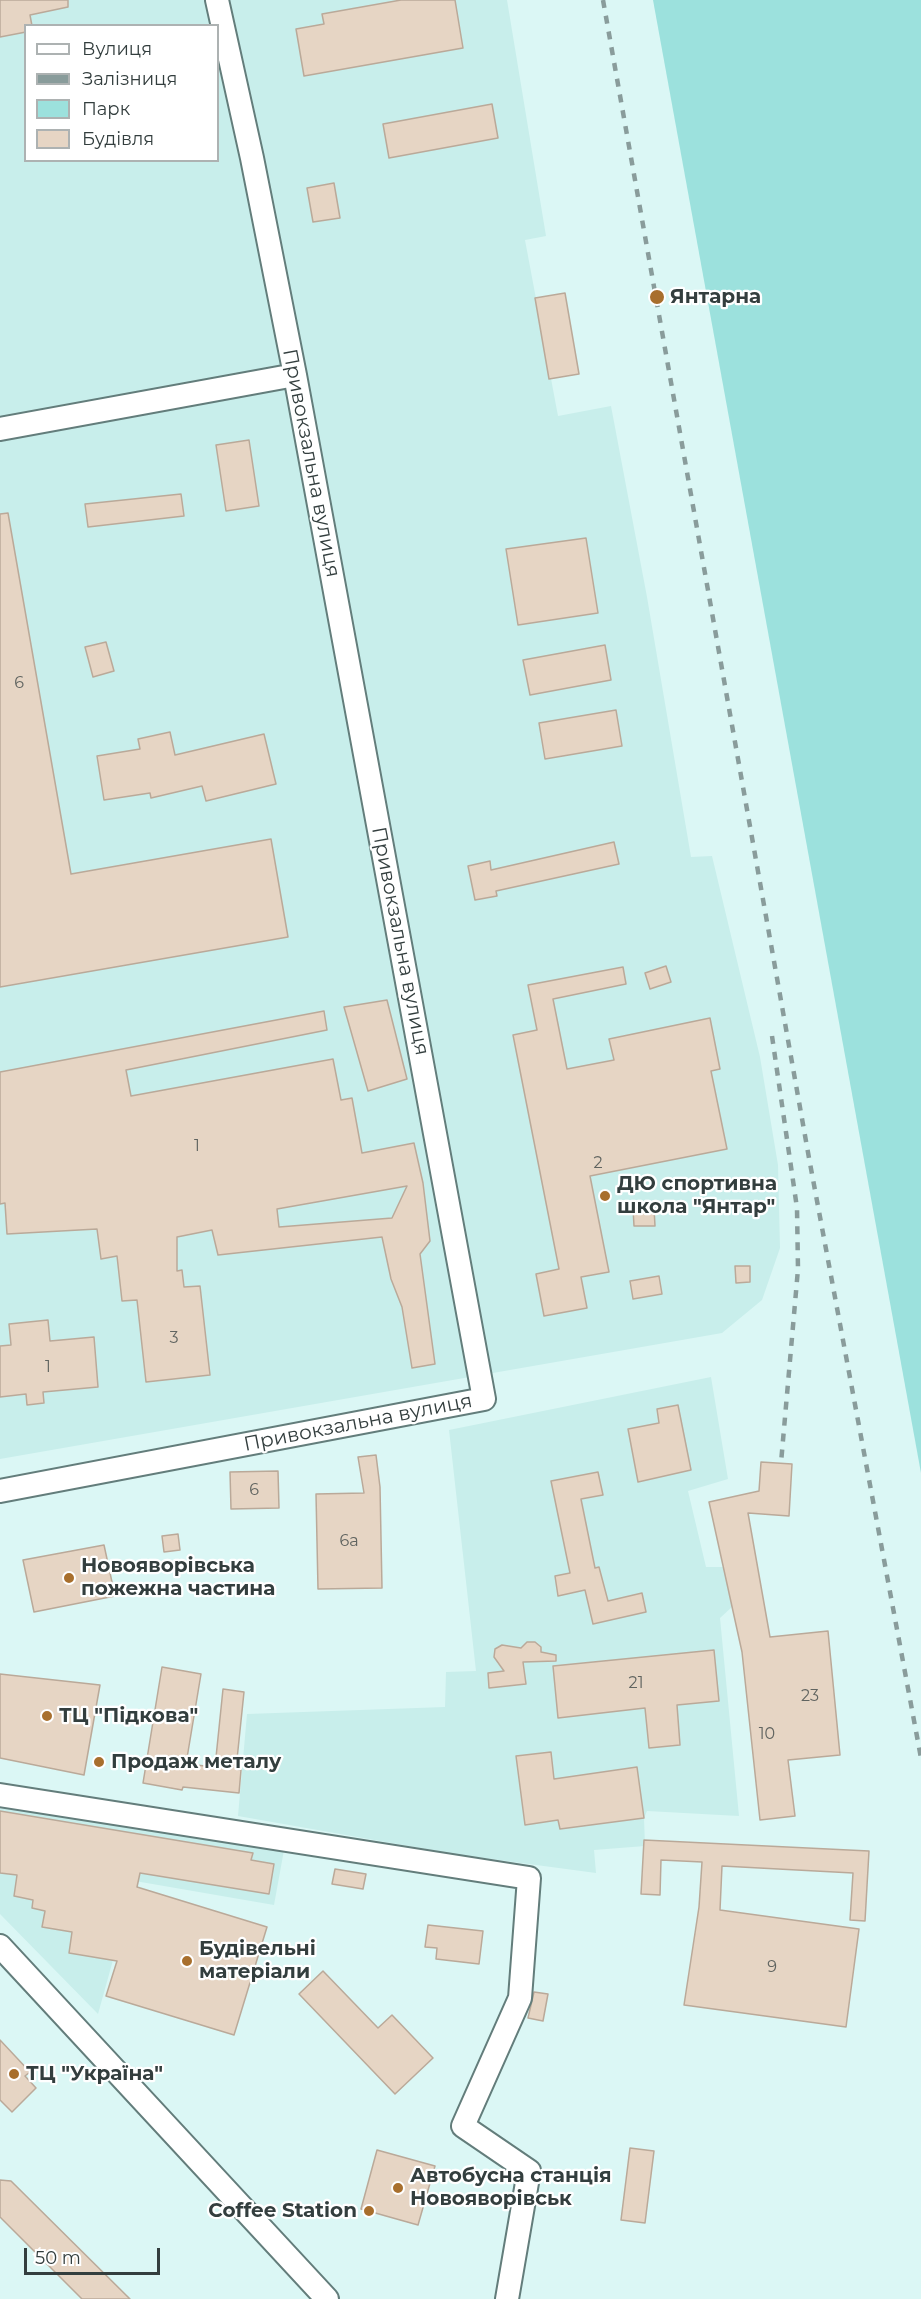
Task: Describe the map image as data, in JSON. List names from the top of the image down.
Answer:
{
  "streets": {
    "street": ["Привокзальна вулиця"]
  },
  "places": [
    "Янтарна",
    "ДЮ спортивна школа \"Янтар\"",
    "Новояворівська пожежна частина",
    "ТЦ \"Підкова\"",
    "Продаж металу",
    "Будівельні матеріали",
    "ТЦ \"Україна\"",
    "Автобусна станція Новояворівськ",
    "Coffee Station"
  ],
  "house_numbers": [
    "6",
    "1",
    "2",
    "3",
    "1",
    "6",
    "6а",
    "21",
    "23",
    "10",
    "9"
  ],
  "legend": [
    "Вулиця",
    "Залізниця",
    "Парк",
    "Будівля"
  ],
  "scale_bar": "50 m"
}
